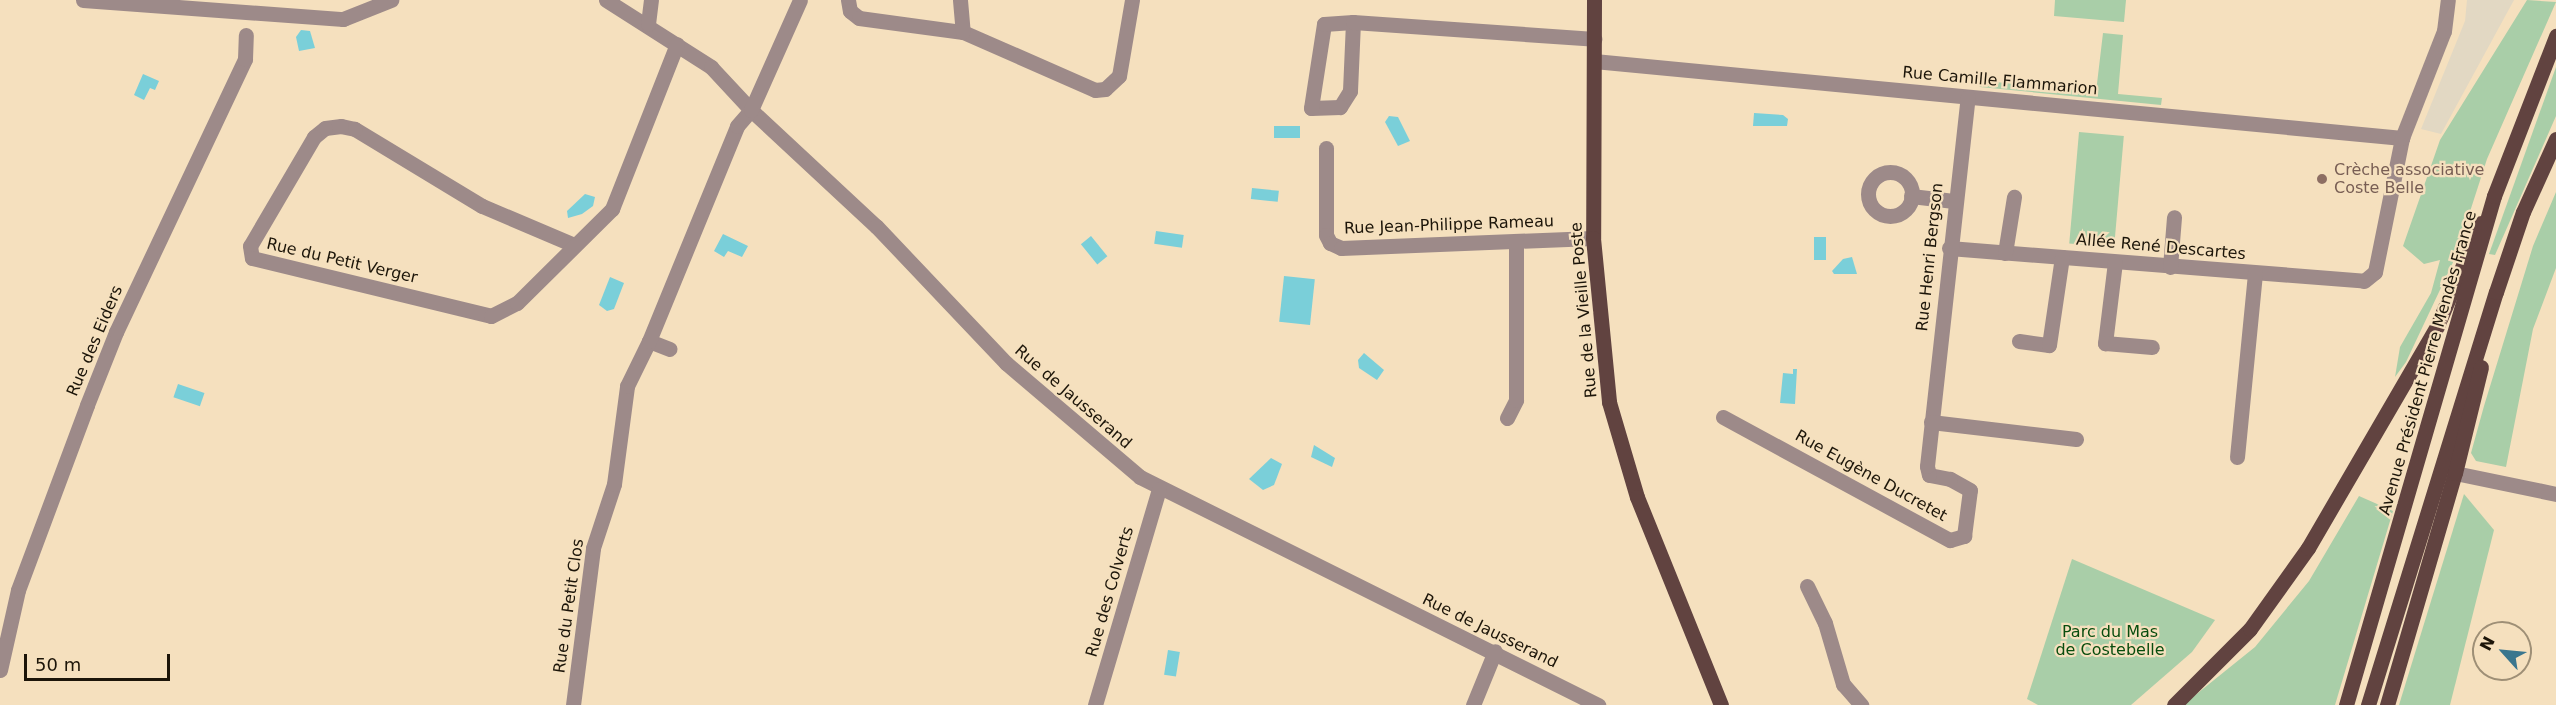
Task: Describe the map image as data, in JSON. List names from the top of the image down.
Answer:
{
  "streets": {
    "main road": ["Rue de la Vieille Poste", "Avenue Président Pierre Mendès France"],
    "street": [
      "Rue Camille Flammarion",
      "Rue Jean-Philippe Rameau",
      "Allée René Descartes",
      "Rue Henri Bergson",
      "Rue du Petit Verger",
      "Rue des Eiders",
      "Rue de Jausserand",
      "Rue Eugène Ducretet",
      "Rue des Colverts",
      "Rue du Petit Clos"
    ]
  },
  "crossings": [
    ["Rue Camille Flammarion", "Allée René Descartes"],
    ["Rue Camille Flammarion", "Rue Henri Bergson"],
    ["Rue Camille Flammarion", "Rue de la Vieille Poste"],
    ["Rue Jean-Philippe Rameau", "Rue de la Vieille Poste"],
    ["Allée René Descartes", "Rue Henri Bergson"],
    ["Rue Henri Bergson", "Rue Eugène Ducretet"],
    ["Rue du Petit Verger", "Rue de Jausserand"],
    ["Rue de Jausserand", "Rue des Colverts"],
    ["Rue de Jausserand", "Rue du Petit Clos"]
  ],
  "parks": ["Parc du Mas de Costebelle"],
  "places": ["Crèche associative Coste Belle"],
  "scale_bar": "50 m",
  "north": "top left"
}
